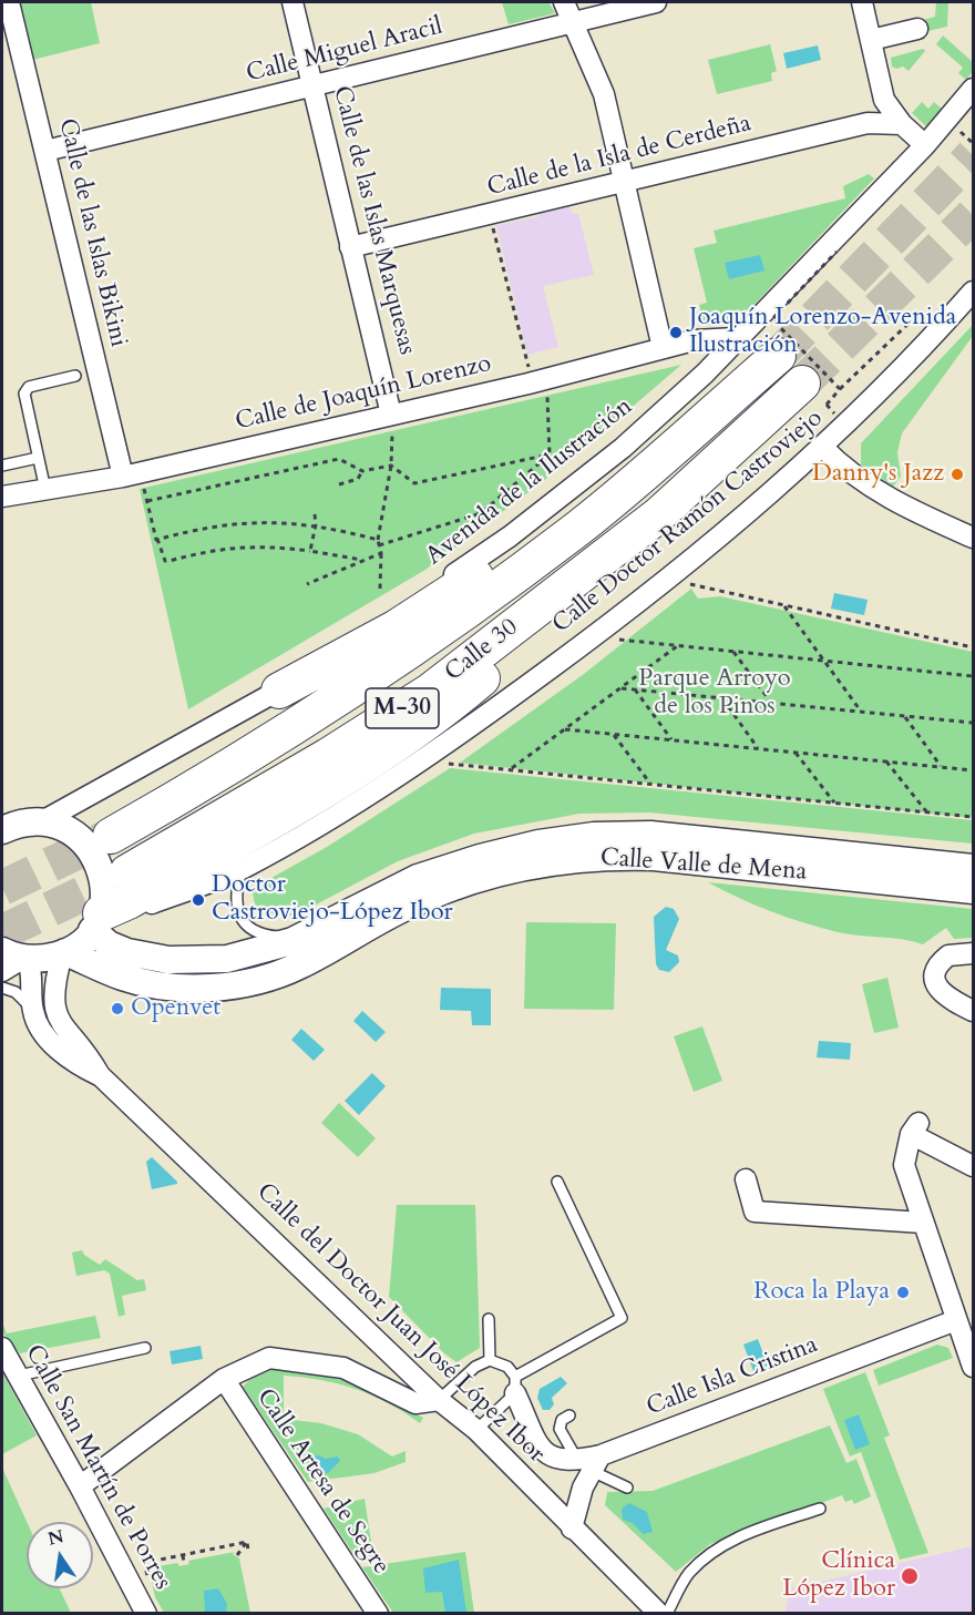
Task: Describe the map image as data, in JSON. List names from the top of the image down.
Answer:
{
  "streets": {
    "highway": ["Calle 30", "M-30"],
    "main road": ["Calle Valle de Mena"],
    "street": [
      "Calle Miguel Aracil",
      "Calle de la Isla de Cerdeña",
      "Calle de las Islas Marquesas",
      "Calle de las Islas Bikini",
      "Calle de Joaquín Lorenzo",
      "Avenida de la Ilustración",
      "Calle Doctor Ramón Castroviejo",
      "Calle del Doctor Juan José López Ibor",
      "Calle Isla Cristina",
      "Calle San Martín de Porres",
      "Calle Artesa de Segre"
    ]
  },
  "crossings": [
    ["Calle Miguel Aracil", "Calle de las Islas Marquesas"],
    ["Calle Miguel Aracil", "Calle de las Islas Bikini"],
    ["Calle de la Isla de Cerdeña", "Calle de las Islas Marquesas"],
    ["Calle de las Islas Marquesas", "Calle de Joaquín Lorenzo"],
    ["Calle de las Islas Bikini", "Calle de Joaquín Lorenzo"],
    ["Calle de Joaquín Lorenzo", "Avenida de la Ilustración"],
    ["Calle Doctor Ramón Castroviejo", "Calle Valle de Mena"]
  ],
  "parks": ["Parque Arroyo de los Pinos"],
  "places": [
    "Joaquín Lorenzo-Avenida Ilustración",
    "Danny's Jazz",
    "Doctor Castroviejo-López Ibor",
    "Openvet",
    "Roca la Playa",
    "Clínica López Ibor"
  ],
  "north": "top"
}
